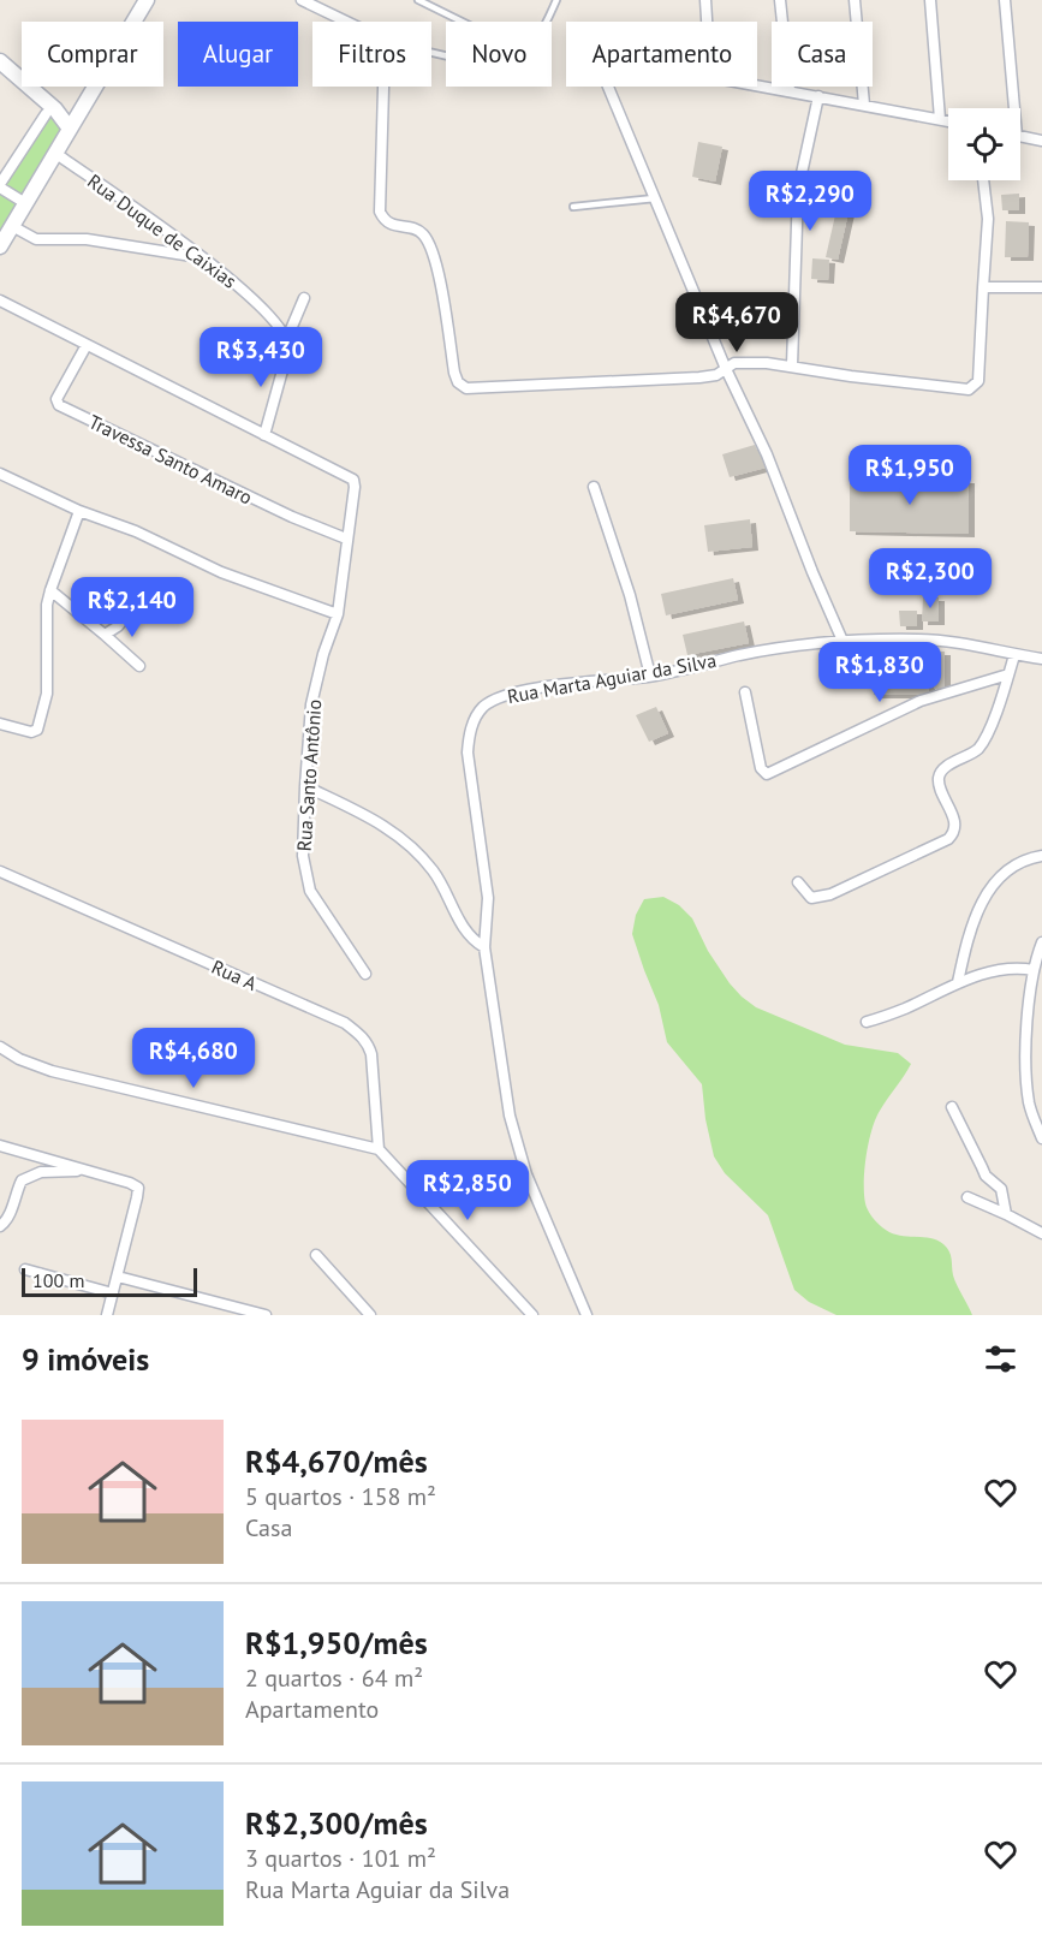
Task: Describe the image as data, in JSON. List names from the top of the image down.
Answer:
{
  "streets": {
    "street": [
      "Rua Duque de Caixias",
      "Travessa Santo Amaro",
      "Rua Marta Aguiar da Silva",
      "Rua Santo Antônio",
      "Rua A"
    ]
  },
  "crossings": [
    ["Travessa Santo Amaro", "Rua Santo Antônio"]
  ],
  "scale_bar": "100 m",
  "page": {
    "chip": [
      "Comprar",
      "Alugar",
      "Filtros",
      "Novo",
      "Apartamento",
      "Casa"
    ],
    "price": [
      "R$2,290",
      "R$4,670",
      "R$3,430",
      "R$1,950",
      "R$2,300",
      "R$2,140",
      "R$1,830",
      "R$4,680",
      "R$2,850"
    ],
    "scale": "100 m",
    "heading": "9 imóveis",
    "list": [
      {
        "name": "R$4,670/mês",
        "note": "5 quartos · 158 m² · Casa"
      },
      {
        "name": "R$1,950/mês",
        "note": "2 quartos · 64 m² · Apartamento"
      },
      {
        "name": "R$2,300/mês",
        "note": "3 quartos · 101 m² · Rua Marta Aguiar da Silva"
      }
    ]
  }
}
